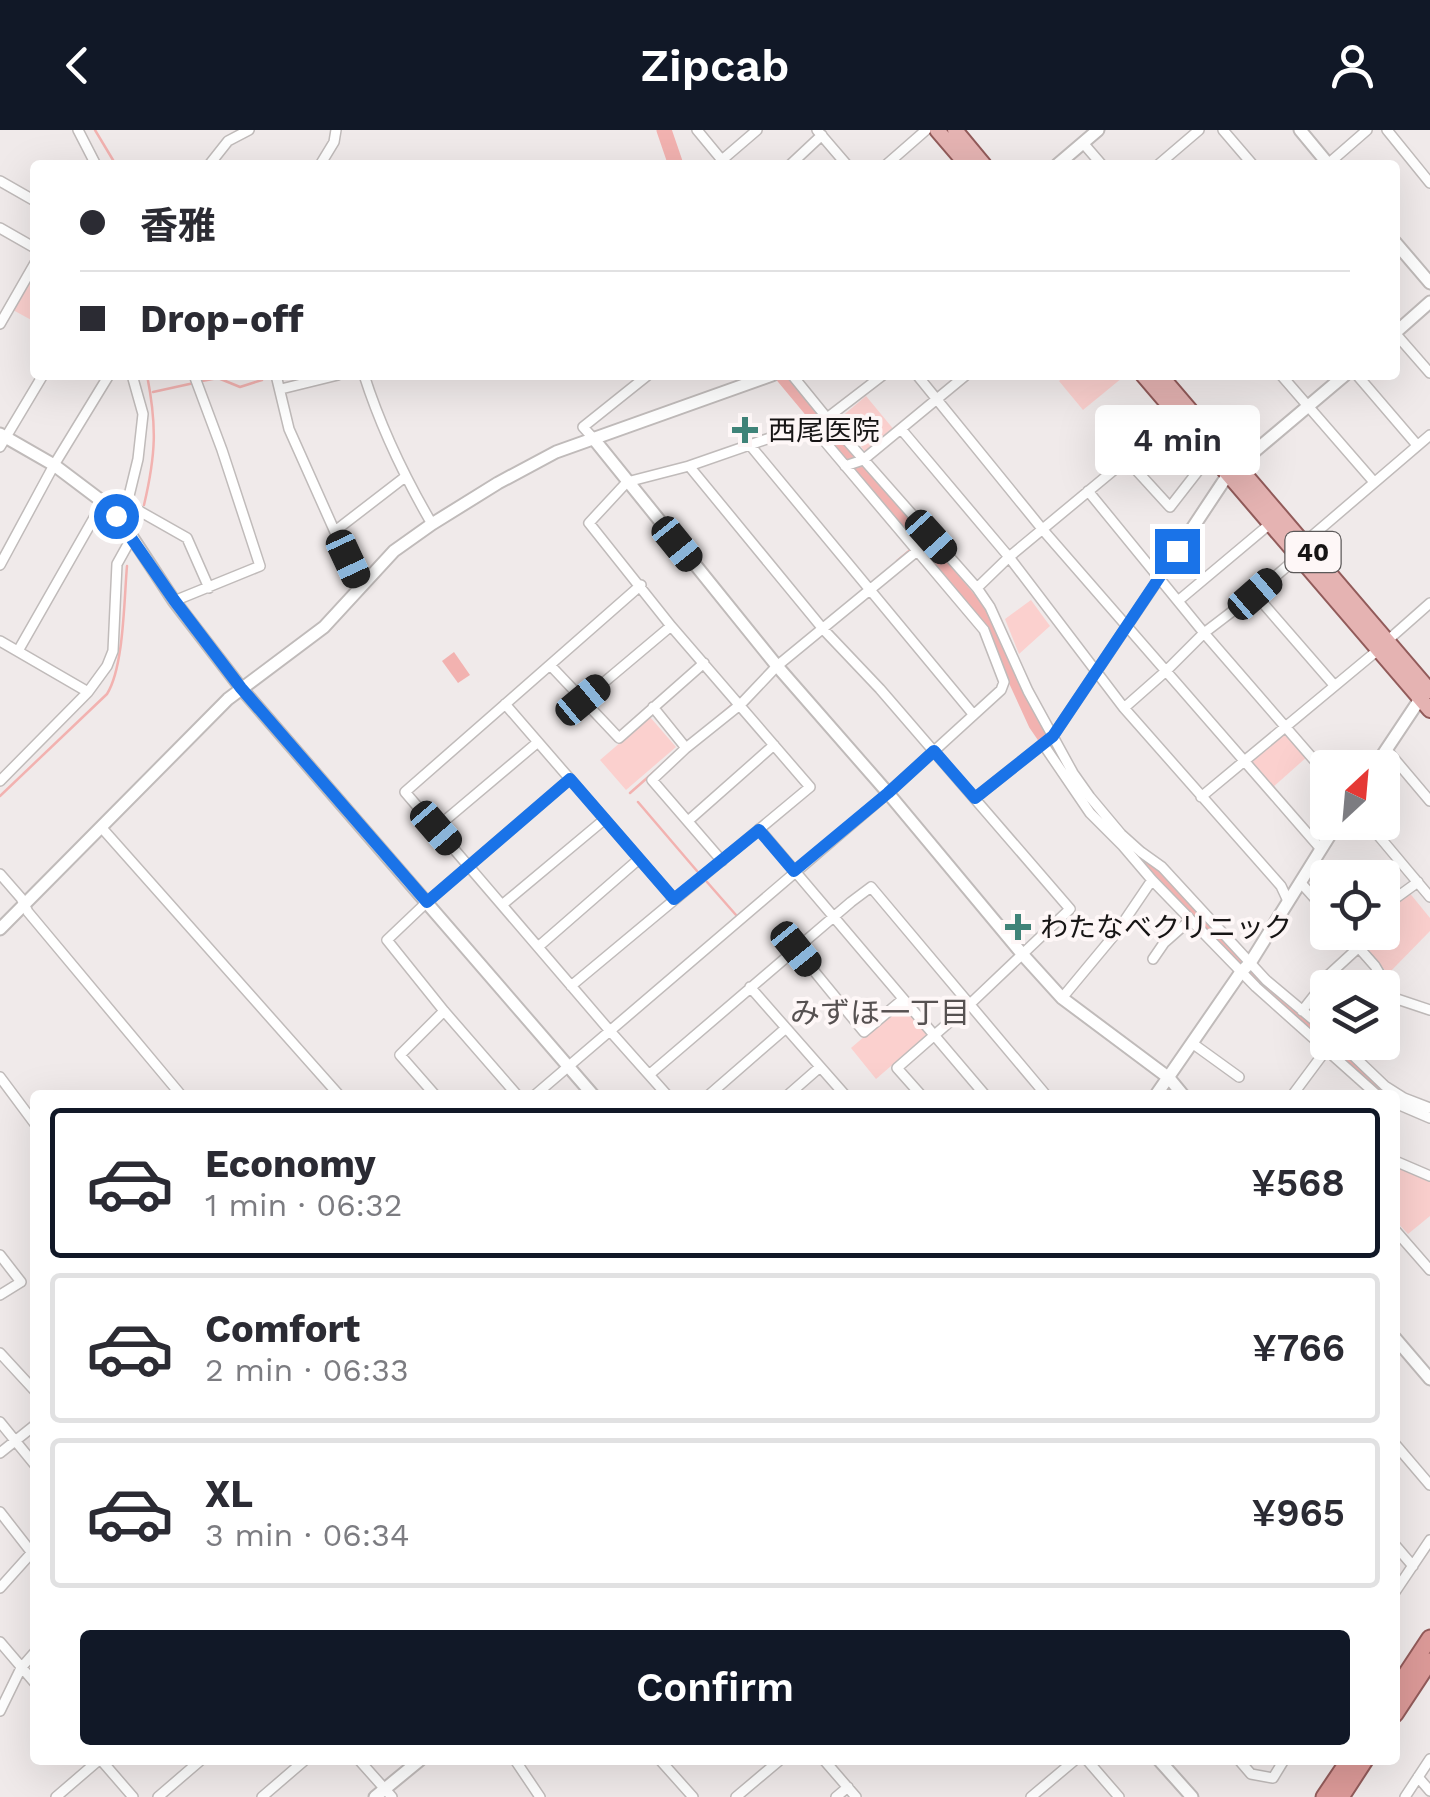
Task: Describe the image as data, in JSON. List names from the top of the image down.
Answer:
{
  "streets": {
    "main road": ["40"]
  },
  "districts": ["みずほ一丁目"],
  "places": {
    "health": ["西尾医院", "わたなべクリニック"]
  },
  "north": "top right",
  "page": {
    "header": "Zipcab",
    "banner": ["香雅", "Drop-off"],
    "bubble": "4 min",
    "list": [
      {
        "name": "Economy",
        "note": "1 min · 06:32",
        "value": "¥568"
      },
      {
        "name": "Comfort",
        "note": "2 min · 06:33",
        "value": "¥766"
      },
      {
        "name": "XL",
        "note": "3 min · 06:34",
        "value": "¥965"
      }
    ],
    "buttons": "Confirm"
  }
}
